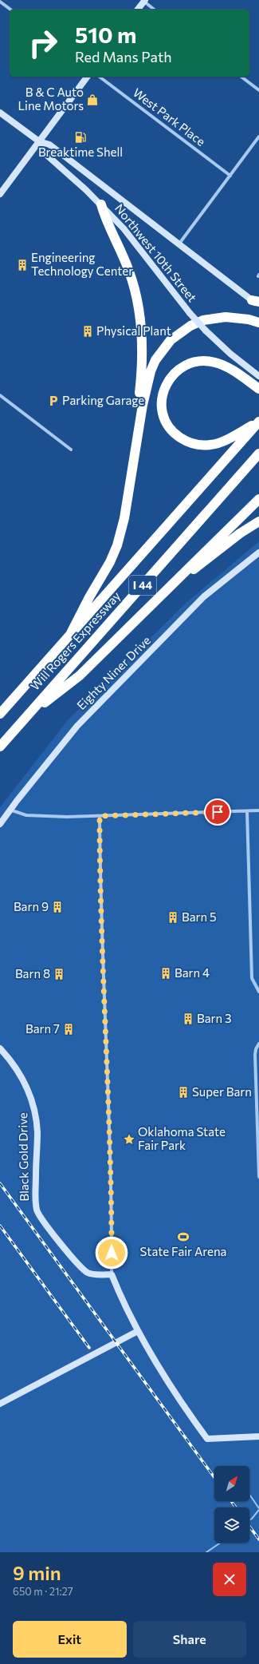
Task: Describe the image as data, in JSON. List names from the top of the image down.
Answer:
{
  "streets": {
    "highway": ["I 44", "Will Rogers Expressway"],
    "street": [
      "West Park Place",
      "Northwest 10th Street",
      "Eighty Niner Drive",
      "Black Gold Drive"
    ]
  },
  "places": {
    "shop": ["B & C Auto Line Motors"],
    "fuel station": ["Breaktime Shell"],
    "building": [
      "Engineering Technology Center",
      "Physical Plant",
      "Barn 9",
      "Barn 5",
      "Barn 4",
      "Barn 8",
      "Barn 3",
      "Barn 7",
      "Super Barn"
    ],
    "parking": ["Parking Garage"],
    "place": ["Oklahoma State Fair Park"],
    "sports": ["State Fair Arena"]
  },
  "north": "top right",
  "page": {
    "turn": ["510 m", "Red Mans Path"],
    "heading": ["9 min", "650 m · 21:27"],
    "buttons": ["Exit", "Share"]
  }
}
